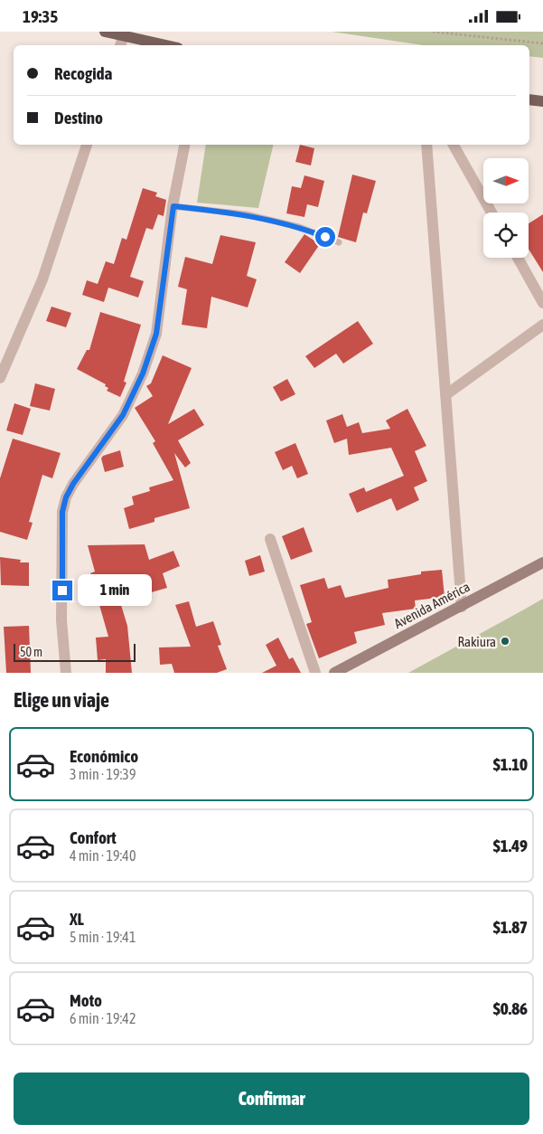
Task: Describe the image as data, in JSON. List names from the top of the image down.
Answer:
{
  "streets": {
    "main road": ["Avenida América"]
  },
  "places": ["Rakiura"],
  "scale_bar": "50 m",
  "north": "right",
  "page": {
    "status": "19:35",
    "banner": ["Recogida", "Destino"],
    "bubble": "1 min",
    "scale": "50 m",
    "heading": "Elige un viaje",
    "list": [
      {
        "name": "Económico",
        "note": "3 min · 19:39",
        "value": "$1.10"
      },
      {
        "name": "Confort",
        "note": "4 min · 19:40",
        "value": "$1.49"
      },
      {
        "name": "XL",
        "note": "5 min · 19:41",
        "value": "$1.87"
      },
      {
        "name": "Moto",
        "note": "6 min · 19:42",
        "value": "$0.86"
      }
    ],
    "buttons": "Confirmar"
  }
}
